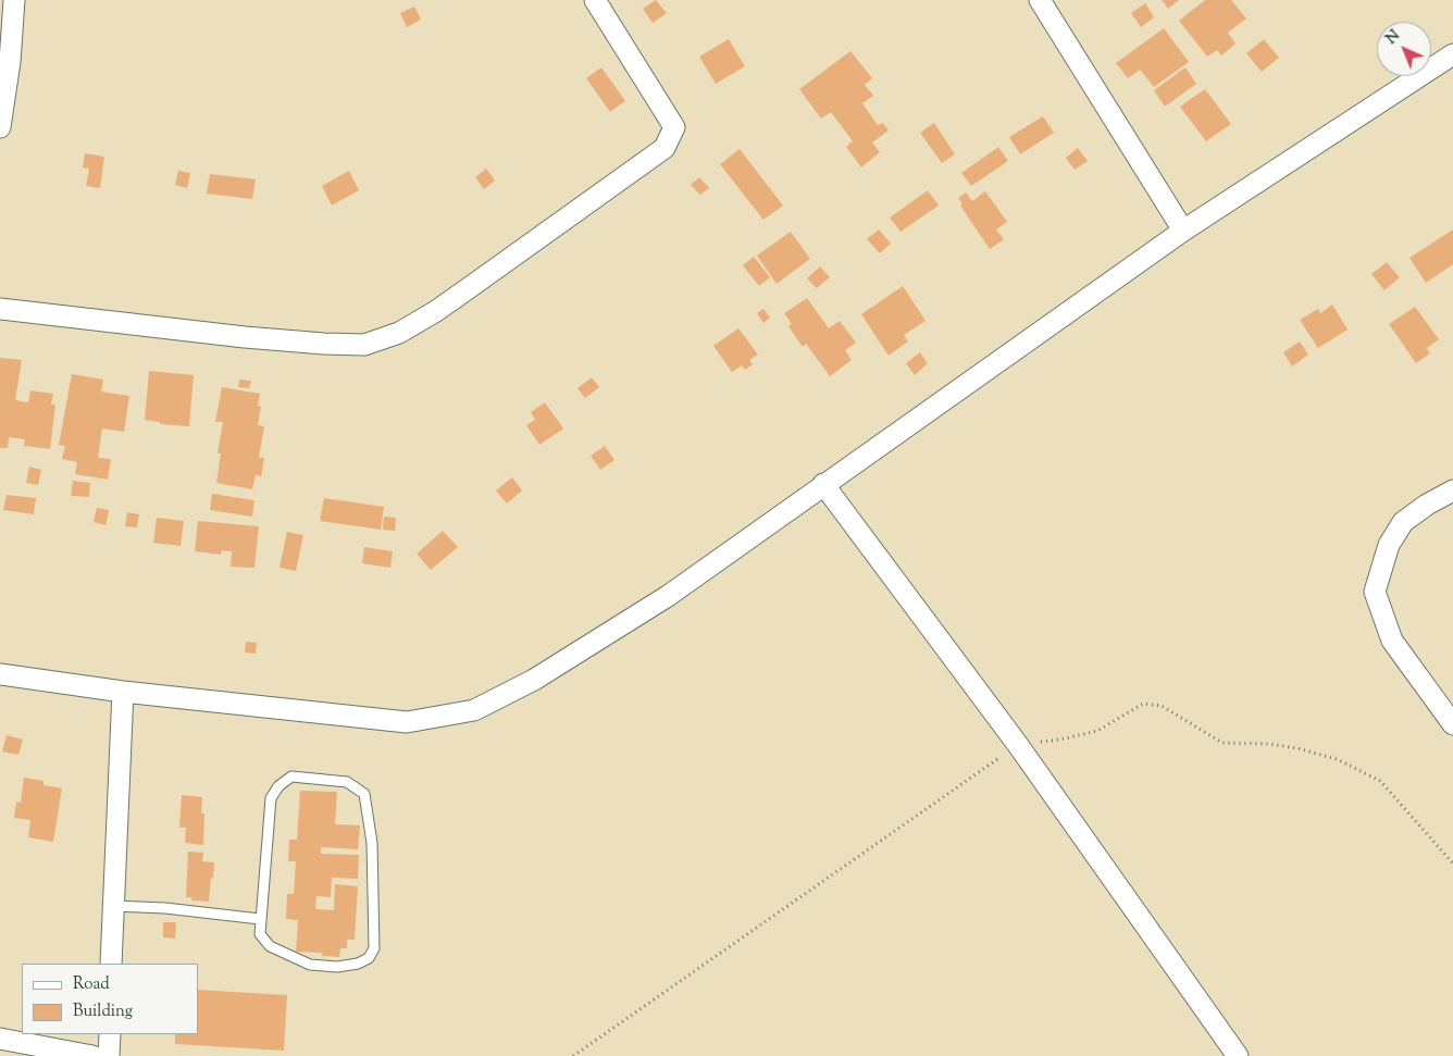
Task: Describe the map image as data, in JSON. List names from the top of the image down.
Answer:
{
  "legend": ["Road", "Building"],
  "north": "top left"
}
